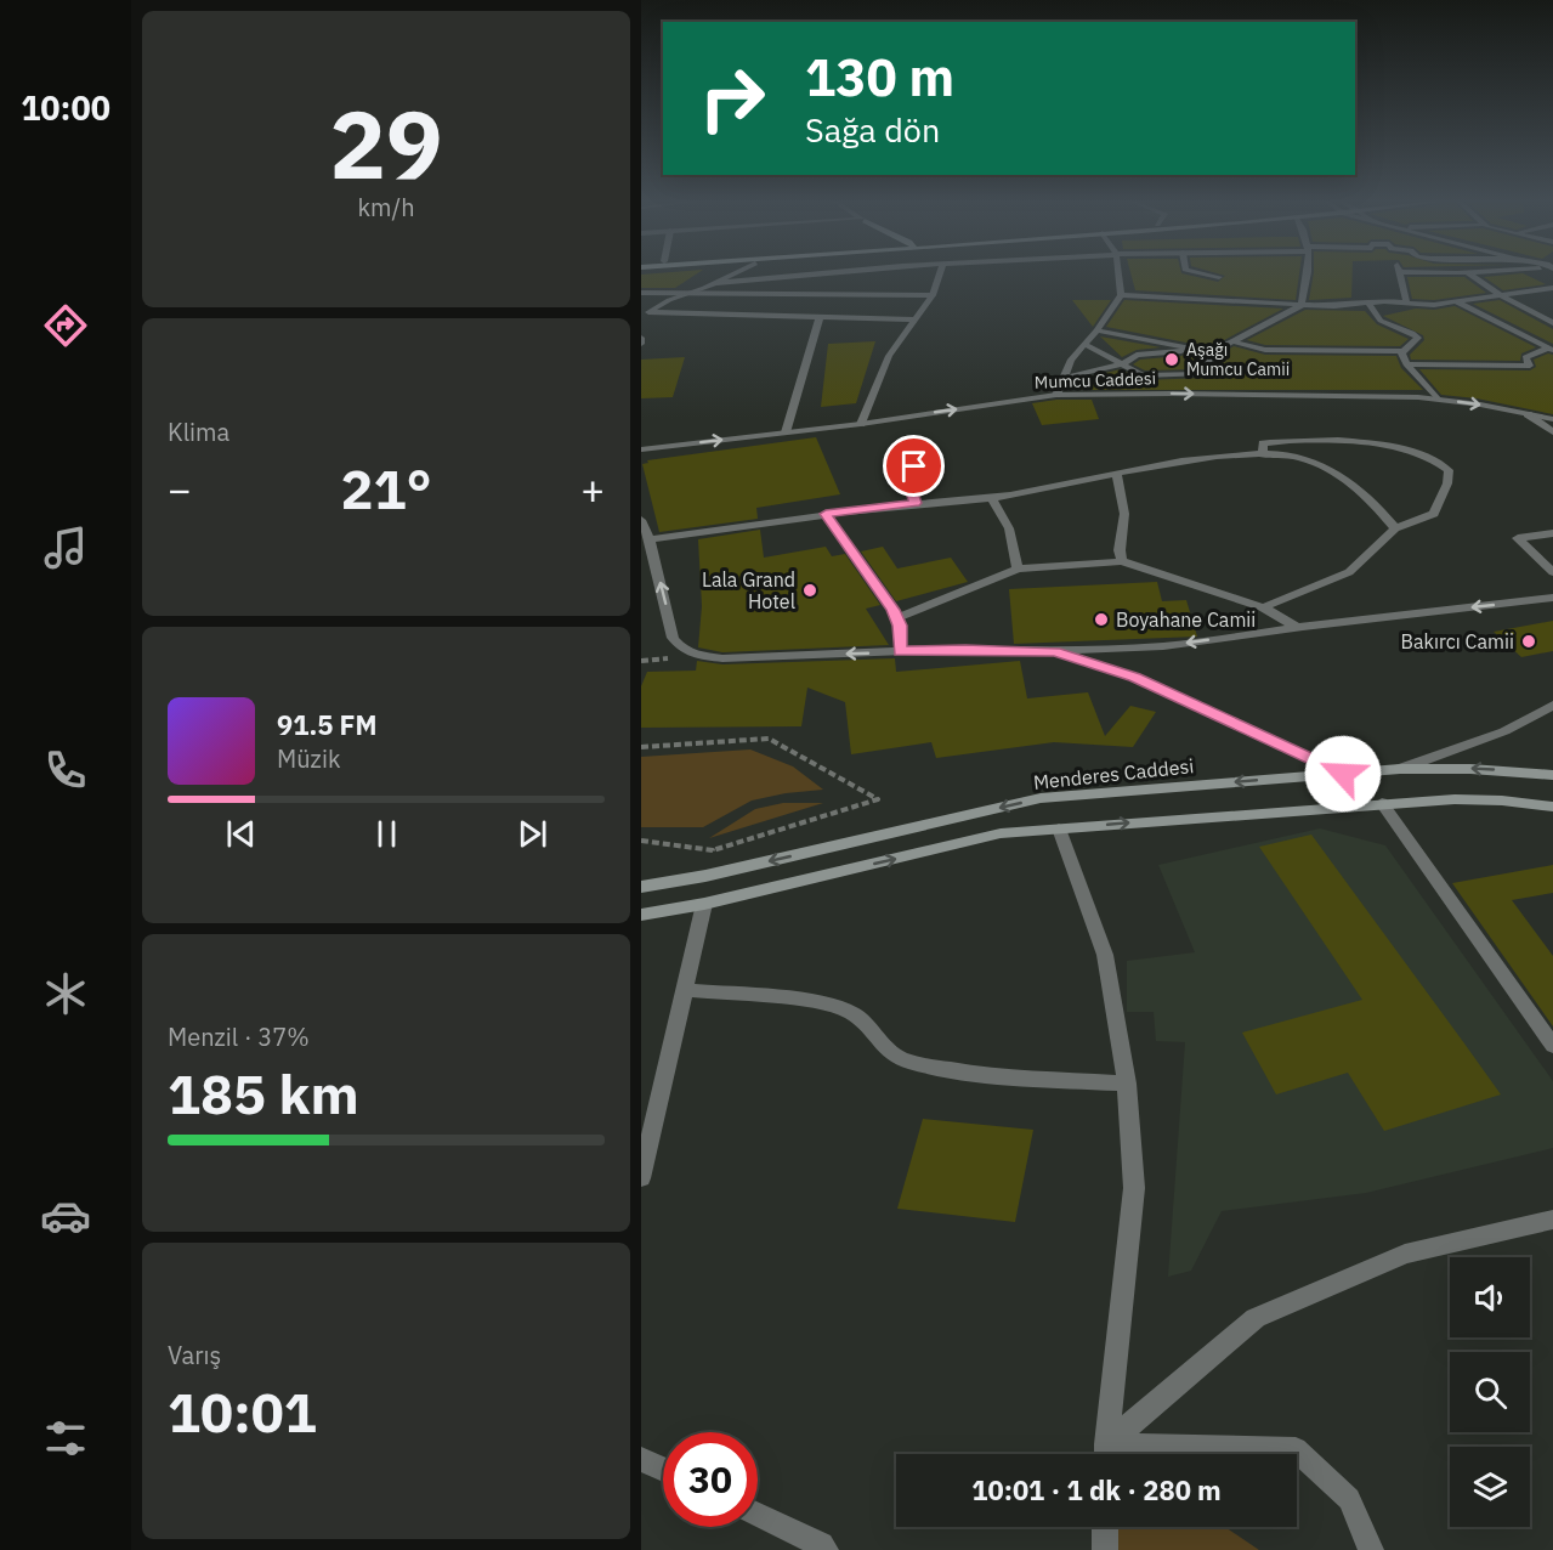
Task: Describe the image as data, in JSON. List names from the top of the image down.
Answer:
{
  "streets": {
    "main road": ["Menderes Caddesi"],
    "street": ["Mumcu Caddesi"]
  },
  "places": [
    "Aşağı Mumcu Camii",
    "Lala Grand Hotel",
    "Boyahane Camii",
    "Bakırcı Camii"
  ],
  "page": {
    "tabs": "10:00",
    "tile": [
      ["29", "km/h"],
      "Klima",
      ["Menzil · 37%", "185 km"],
      ["Varış", "10:01"]
    ],
    "turn": ["130 m", "Sağa dön"],
    "heat": ["−", "21°", "+"],
    "song": ["91.5 FM", "Müzik"],
    "limit": "30",
    "trip": "10:01 · 1 dk · 280 m"
  }
}
